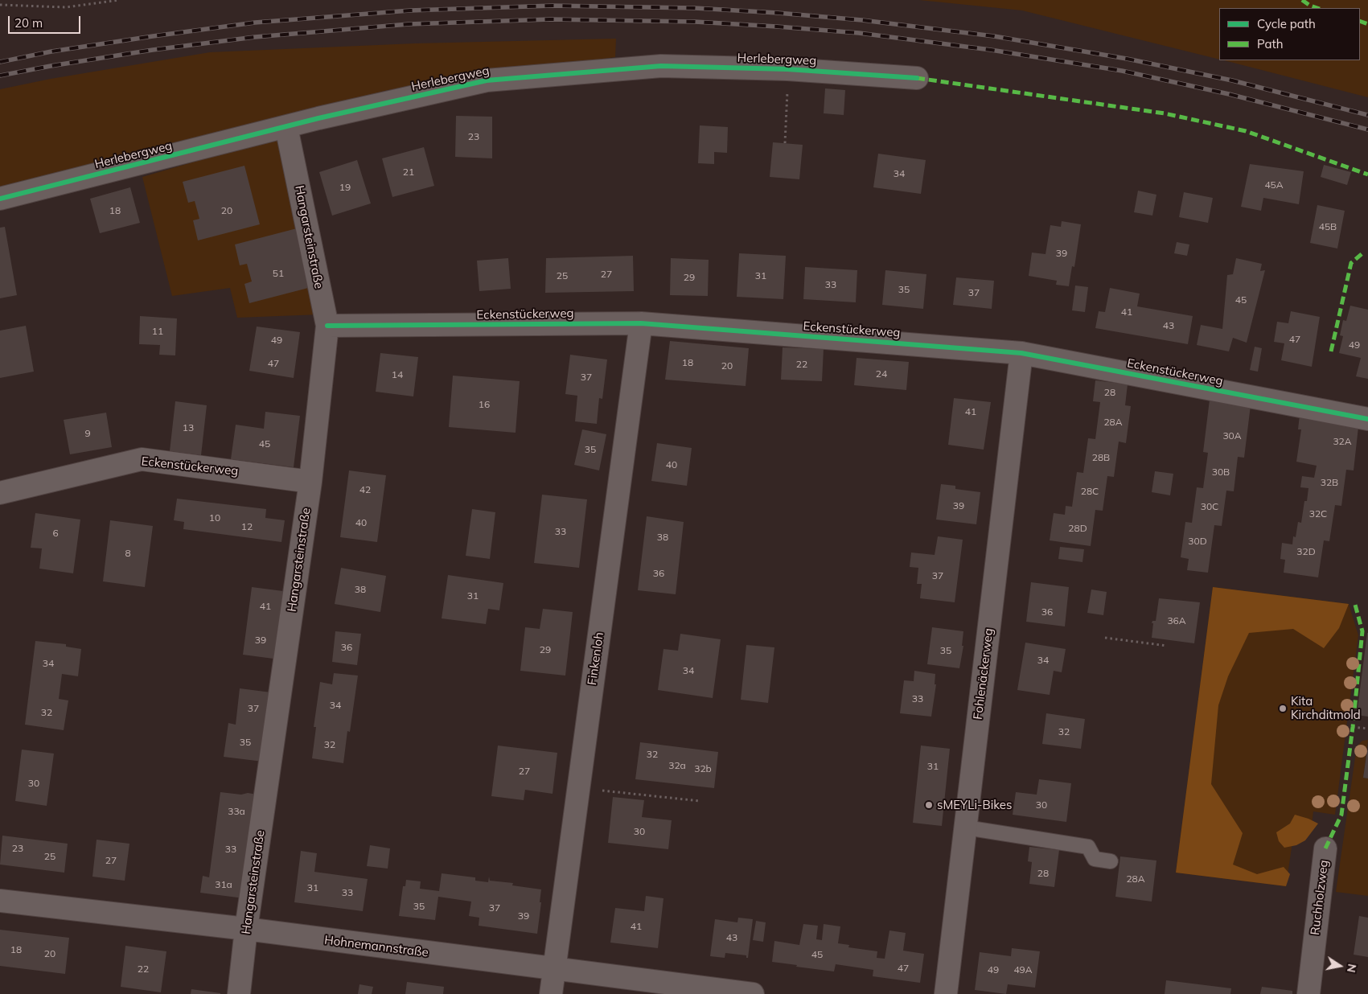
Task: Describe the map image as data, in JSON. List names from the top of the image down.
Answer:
{
  "streets": {
    "street": [
      "Herlebergweg",
      "Hangarsteinstraße",
      "Eckenstückerweg",
      "Finkenloh",
      "Fohlenäckerweg",
      "Ruchholzweg",
      "Hohnemannstraße"
    ]
  },
  "crossings": [
    ["Herlebergweg", "Hangarsteinstraße"],
    ["Hangarsteinstraße", "Eckenstückerweg"],
    ["Hangarsteinstraße", "Hohnemannstraße"],
    ["Eckenstückerweg", "Finkenloh"],
    ["Eckenstückerweg", "Fohlenäckerweg"],
    ["Finkenloh", "Hohnemannstraße"]
  ],
  "places": ["Kita Kirchditmold", "sMEYLi-Bikes"],
  "house_numbers": [
    "23",
    "21",
    "34",
    "45A",
    "19",
    "18",
    "20",
    "45B",
    "39",
    "51",
    "27",
    "25",
    "31",
    "29",
    "33",
    "35",
    "37",
    "45",
    "41",
    "43",
    "11",
    "47",
    "49",
    "49",
    "18",
    "47",
    "22",
    "20",
    "24",
    "14",
    "37",
    "28",
    "16",
    "41",
    "28A",
    "13",
    "9",
    "30A",
    "32A",
    "45",
    "35",
    "28B",
    "40",
    "30B",
    "32B",
    "42",
    "28C",
    "39",
    "30C",
    "32C",
    "10",
    "40",
    "12",
    "28D",
    "33",
    "6",
    "38",
    "30D",
    "32D",
    "8",
    "36",
    "37",
    "38",
    "31",
    "41",
    "36",
    "36A",
    "39",
    "36",
    "29",
    "35",
    "34",
    "34",
    "34",
    "33",
    "34",
    "37",
    "32",
    "32",
    "35",
    "32",
    "32",
    "32a",
    "31",
    "32b",
    "27",
    "30",
    "30",
    "33a",
    "30",
    "23",
    "33",
    "25",
    "27",
    "28",
    "28A",
    "31a",
    "31",
    "33",
    "35",
    "37",
    "39",
    "41",
    "43",
    "18",
    "20",
    "45",
    "47",
    "22",
    "49",
    "49A"
  ],
  "legend": ["Cycle path", "Path"],
  "scale_bar": "20 m",
  "north": "right"
}
